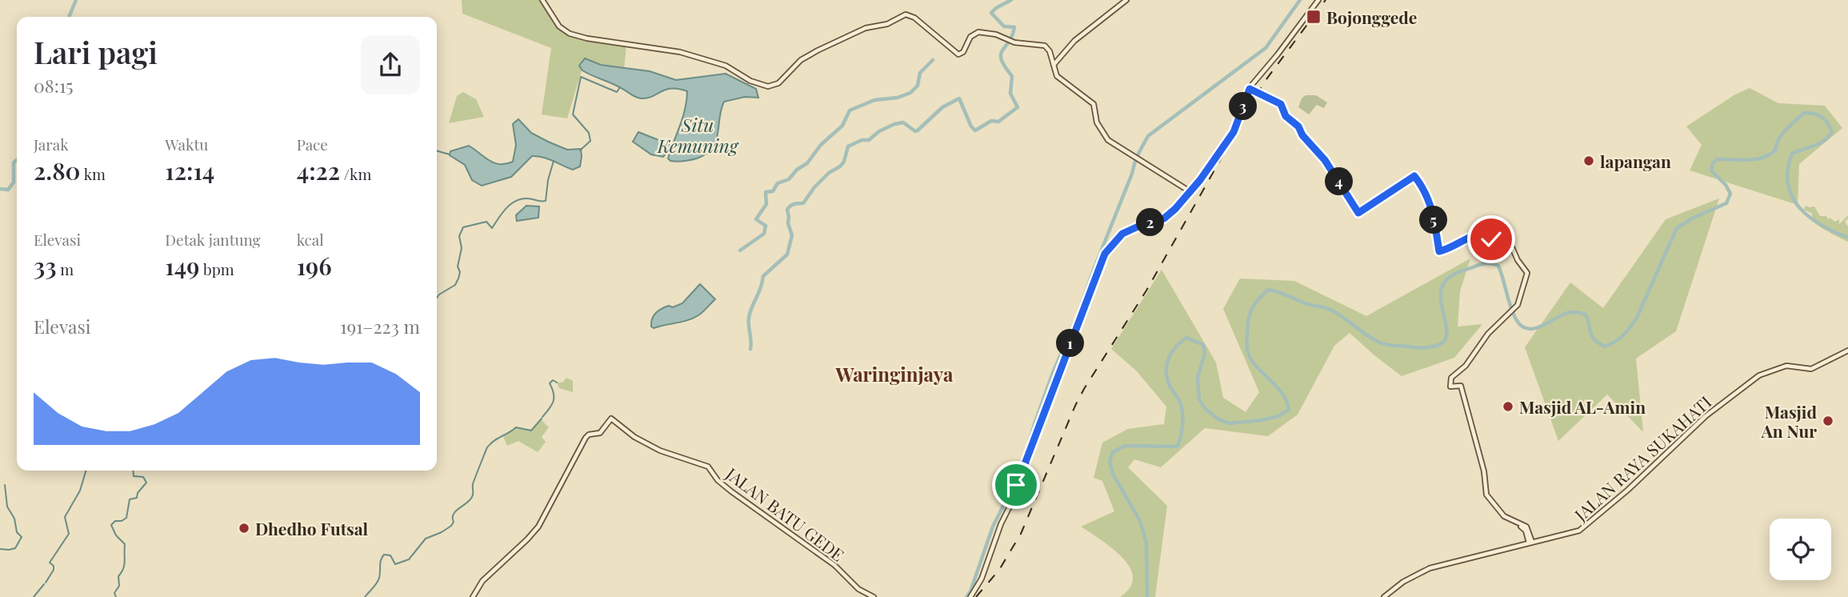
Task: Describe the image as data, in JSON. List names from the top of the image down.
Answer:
{
  "streets": {
    "main road": ["JALAN RAYA SUKAHATI", "JALAN BATU GEDE"]
  },
  "districts": ["Waringinjaya"],
  "water": ["Situ Kemuning"],
  "places": {
    "transit": ["Bojonggede"],
    "other": [
      "lapangan",
      "Masjid AL-Amin",
      "Masjid An Nur",
      "Dhedho Futsal"
    ]
  },
  "page": {
    "heading": ["Lari pagi", "08:15"],
    "pins": [
      "3",
      "4",
      "5",
      "2",
      "1"
    ],
    "stats": [
      ["Jarak", "2.80 km"],
      ["Waktu", "12:14"],
      ["Pace", "4:22 /km"],
      ["Elevasi", "33 m"],
      ["Detak jantung", "149 bpm"],
      ["kcal", "196"]
    ],
    "chart": ["Elevasi", "191–223 m"]
  }
}
